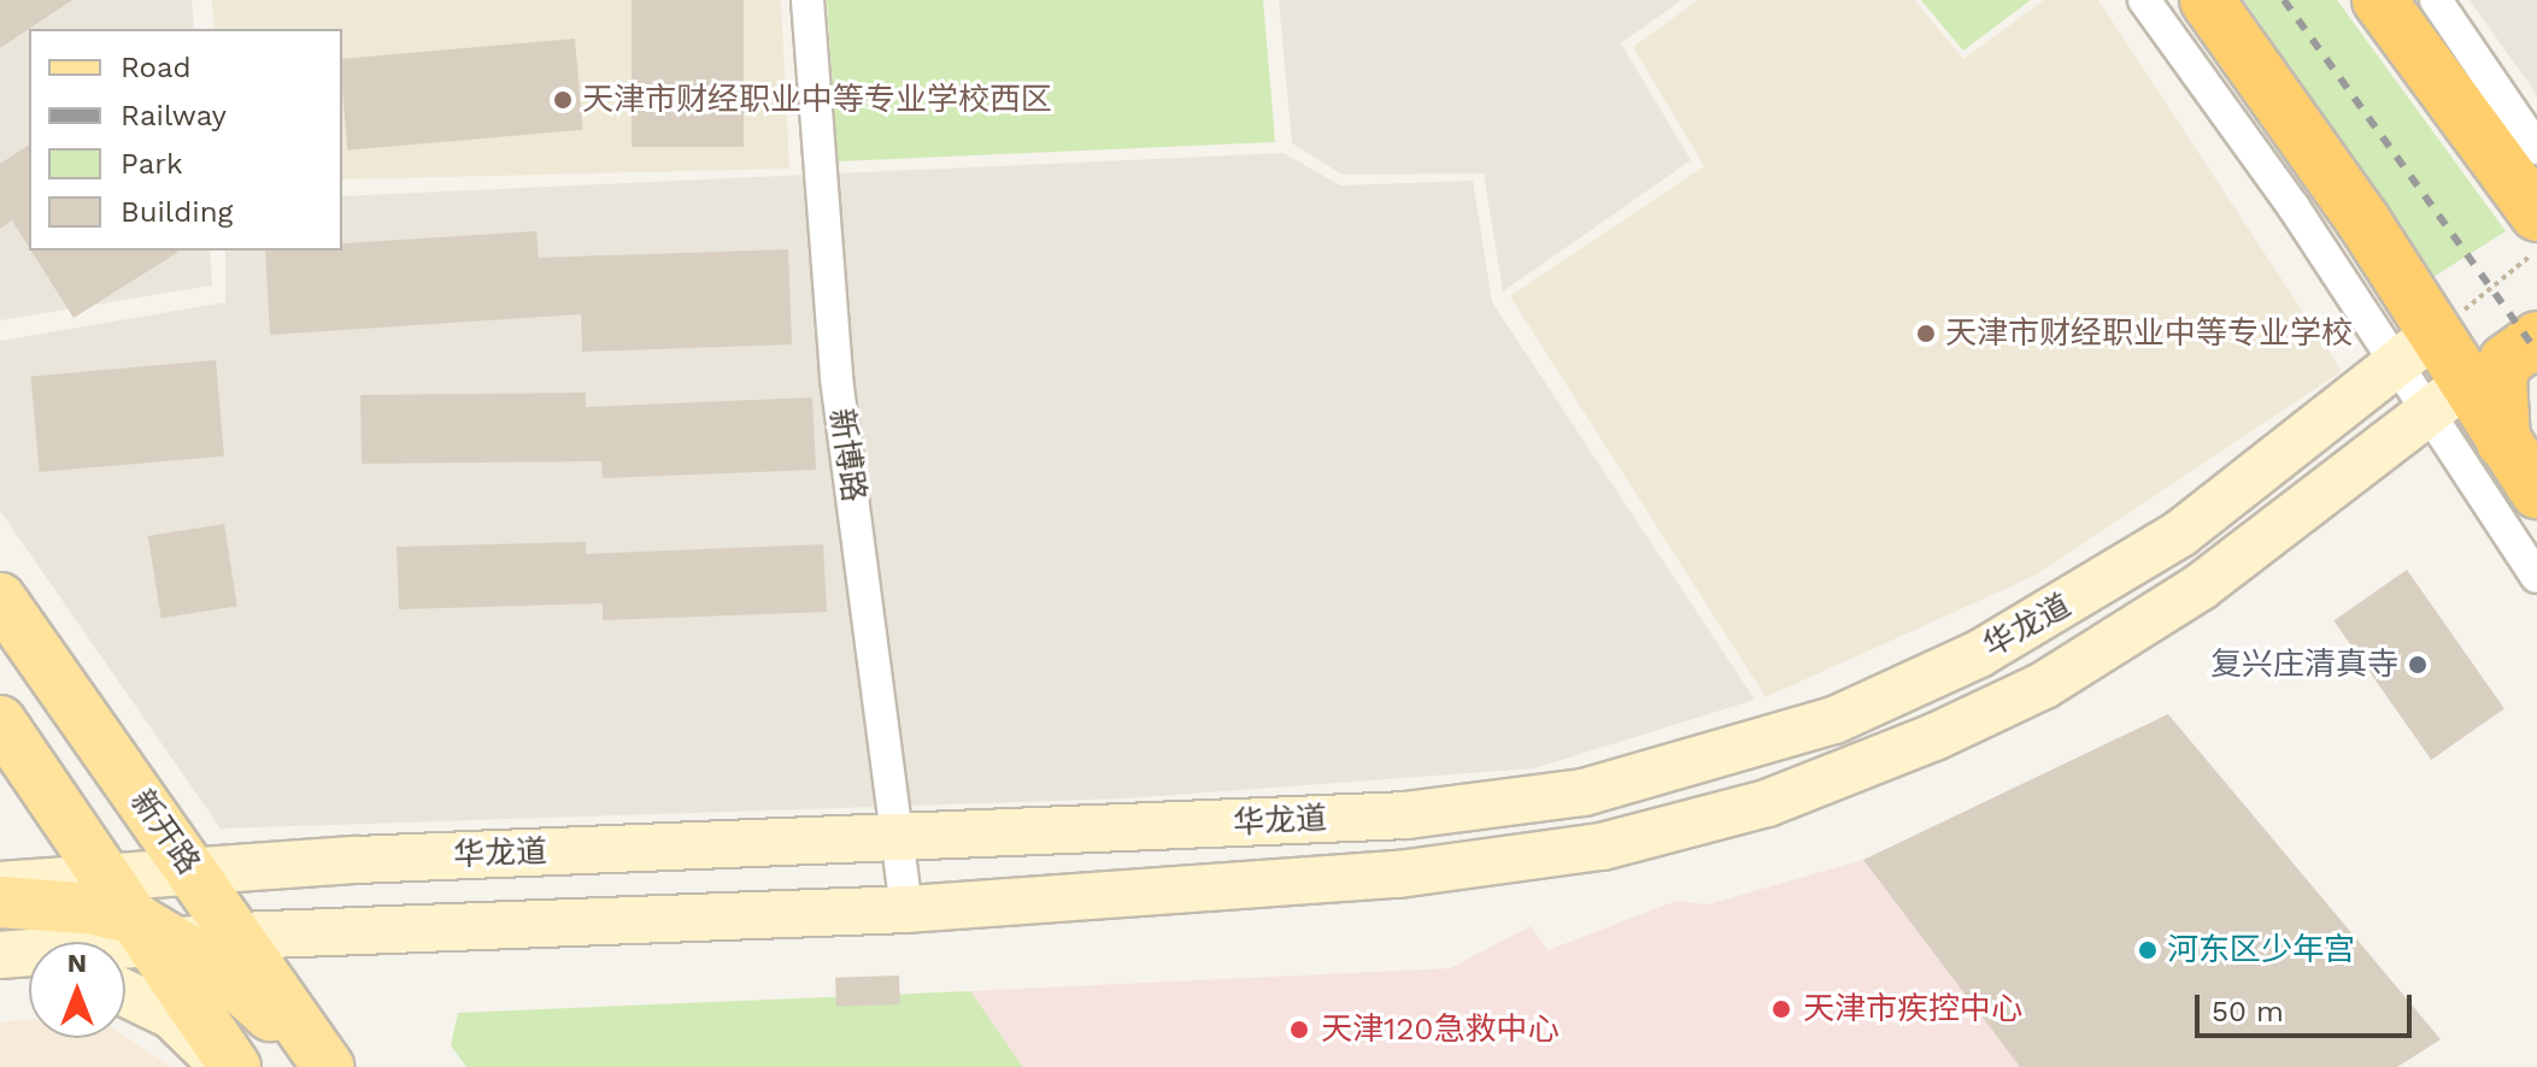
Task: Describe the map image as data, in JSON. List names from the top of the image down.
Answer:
{
  "streets": {
    "main road": ["华龙道", "新开路"],
    "street": ["新博路"]
  },
  "crossings": [
    ["新博路", "华龙道"],
    ["华龙道", "新开路"]
  ],
  "places": [
    "天津市财经职业中等专业学校西区",
    "天津市财经职业中等专业学校",
    "复兴庄清真寺",
    "河东区少年宫",
    "天津市疾控中心",
    "天津120急救中心"
  ],
  "legend": [
    "Road",
    "Railway",
    "Park",
    "Building"
  ],
  "scale_bar": "50 m",
  "north": "top"
}
